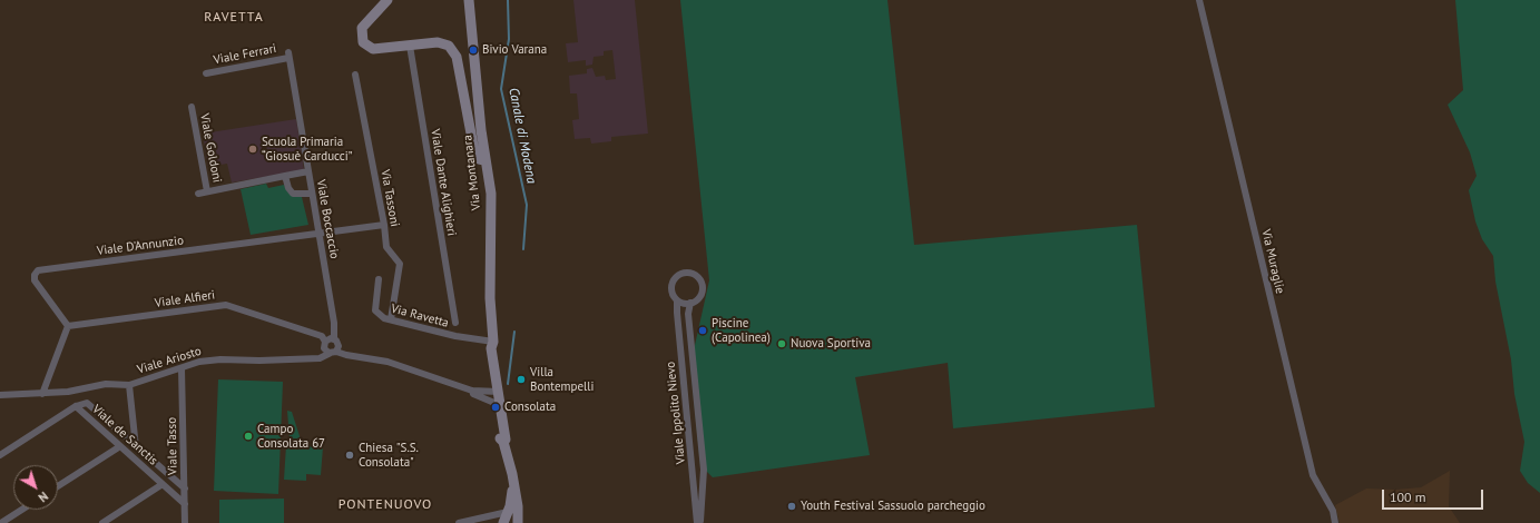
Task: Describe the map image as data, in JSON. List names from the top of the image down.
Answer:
{
  "streets": {
    "main road": ["Via Montanara"],
    "street": [
      "Viale Ferrari",
      "Viale Goldoni",
      "Viale Dante Alighieri",
      "Via Tassoni",
      "Viale Boccaccio",
      "Viale D'Annunzio",
      "Via Muraglie",
      "Viale Alfieri",
      "Via Ravetta",
      "Viale Ariosto",
      "Viale Ippolito Nievo",
      "Viale de Sanctis",
      "Viale Tasso"
    ]
  },
  "crossings": [
    ["Viale Ferrari", "Viale Boccaccio"],
    ["Viale Goldoni", "Viale Boccaccio"],
    ["Via Montanara", "Via Ravetta"],
    ["Via Tassoni", "Viale D'Annunzio"],
    ["Via Tassoni", "Via Ravetta"],
    ["Viale Boccaccio", "Viale D'Annunzio"],
    ["Viale Boccaccio", "Viale Ariosto"],
    ["Viale D'Annunzio", "Viale Alfieri"],
    ["Viale Ariosto", "Viale Tasso"],
    ["Viale de Sanctis", "Viale Tasso"]
  ],
  "districts": ["RAVETTA", "PONTENUOVO"],
  "water": ["Canale di Modena"],
  "places": [
    "Bivio Varana",
    "Scuola Primaria “Giosuè Carducci”",
    "Piscine (Capolinea)",
    "Nuova Sportiva",
    "Villa Bontempelli",
    "Consolata",
    "Campo Consolata 67",
    "Chiesa \"S.S. Consolata\"",
    "Youth Festival Sassuolo parcheggio"
  ],
  "scale_bar": "100 m",
  "north": "bottom right"
}
